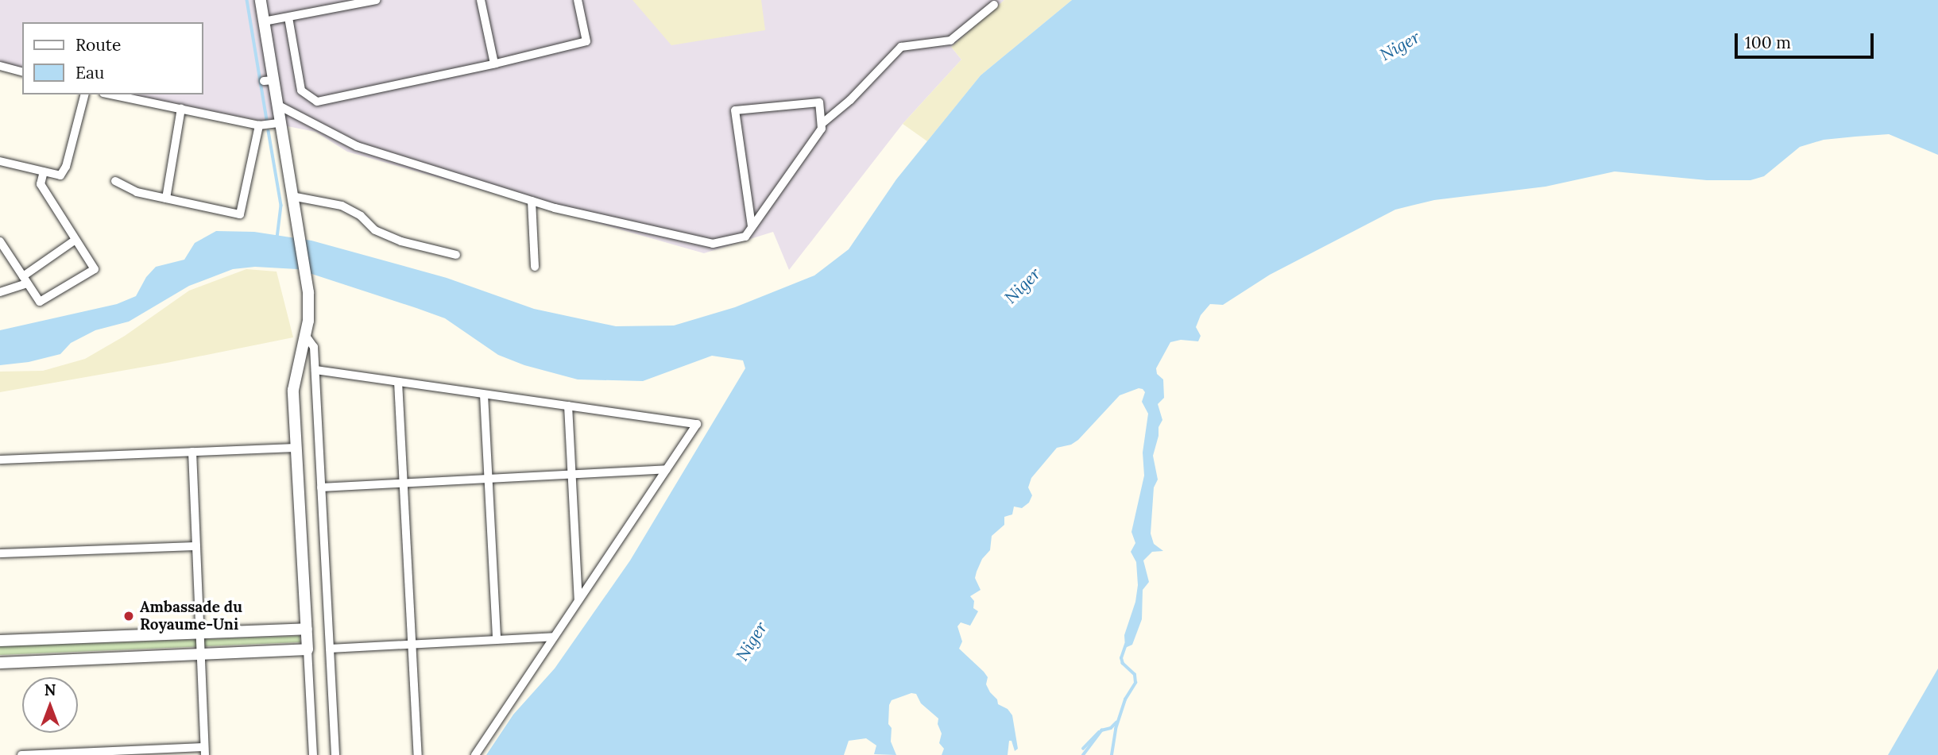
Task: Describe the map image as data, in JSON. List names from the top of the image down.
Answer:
{
  "water": ["Niger"],
  "places": ["Ambassade du Royaume-Uni"],
  "legend": ["Route", "Eau"],
  "scale_bar": "100 m",
  "north": "top"
}
